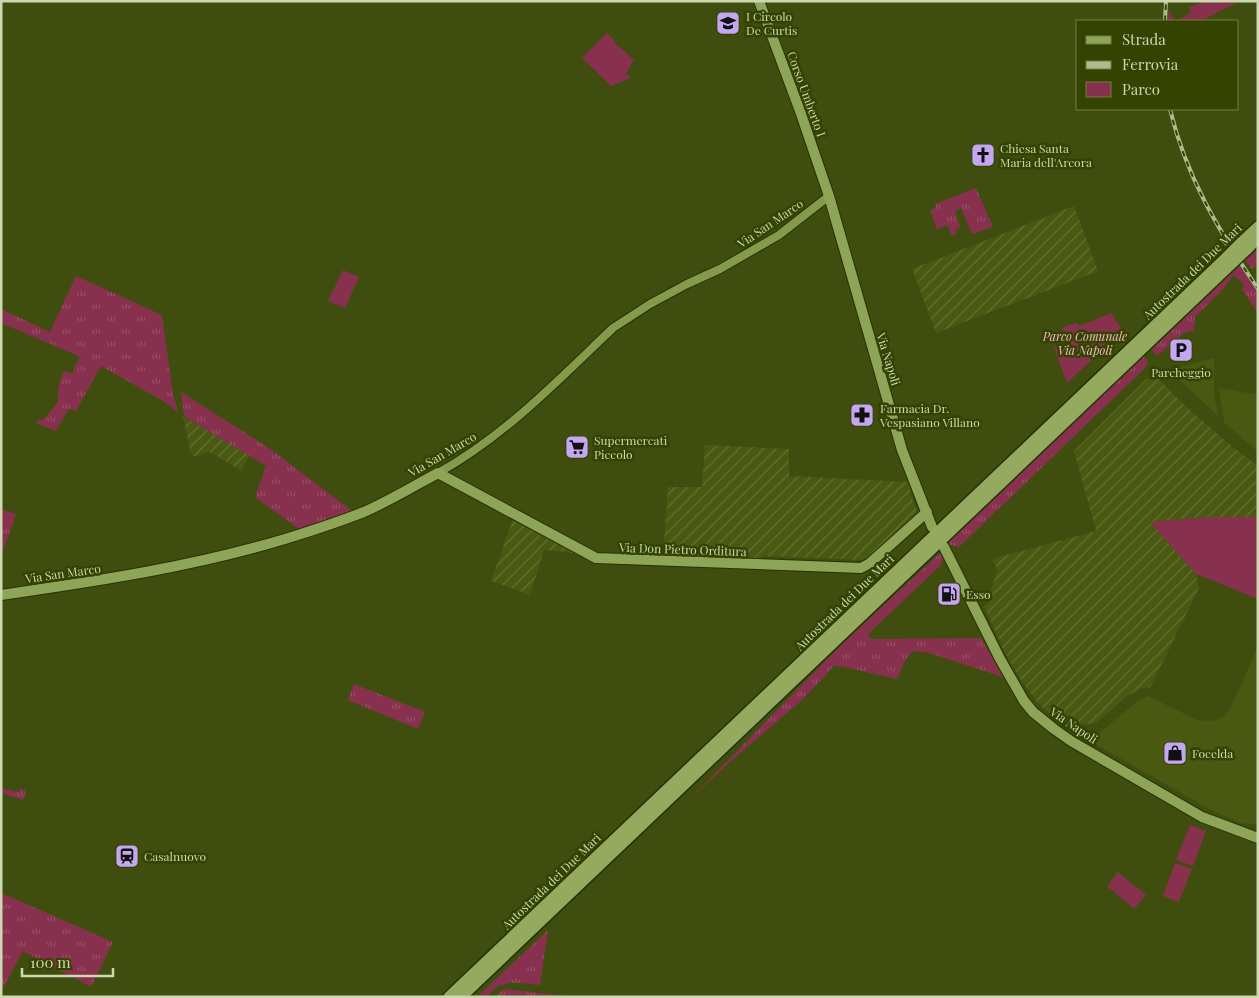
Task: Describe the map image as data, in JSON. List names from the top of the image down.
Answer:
{
  "streets": {
    "highway": ["Autostrada dei Due Mari"],
    "main road": [
      "Corso Umberto I",
      "Via San Marco",
      "Via Napoli",
      "Via Don Pietro Orditura"
    ]
  },
  "crossings": [
    ["Corso Umberto I", "Via San Marco"],
    ["Corso Umberto I", "Via Napoli"],
    ["Via San Marco", "Via Napoli"],
    ["Via San Marco", "Via Don Pietro Orditura"],
    ["Via Napoli", "Via Don Pietro Orditura"]
  ],
  "parks": ["Parco Comunale Via Napoli"],
  "places": {
    "school or university": ["I Circolo De Curtis"],
    "church": ["Chiesa Santa Maria dell'Arcora"],
    "parking": ["Parcheggio"],
    "pharmacy": ["Farmacia Dr. Vespasiano Villano"],
    "supermarket": ["Supermercati Piccolo"],
    "fuel station": ["Esso"],
    "shop": ["Focelda"],
    "station": ["Casalnuovo"]
  },
  "legend": ["Strada", "Ferrovia", "Parco"],
  "scale_bar": "100 m"
}
